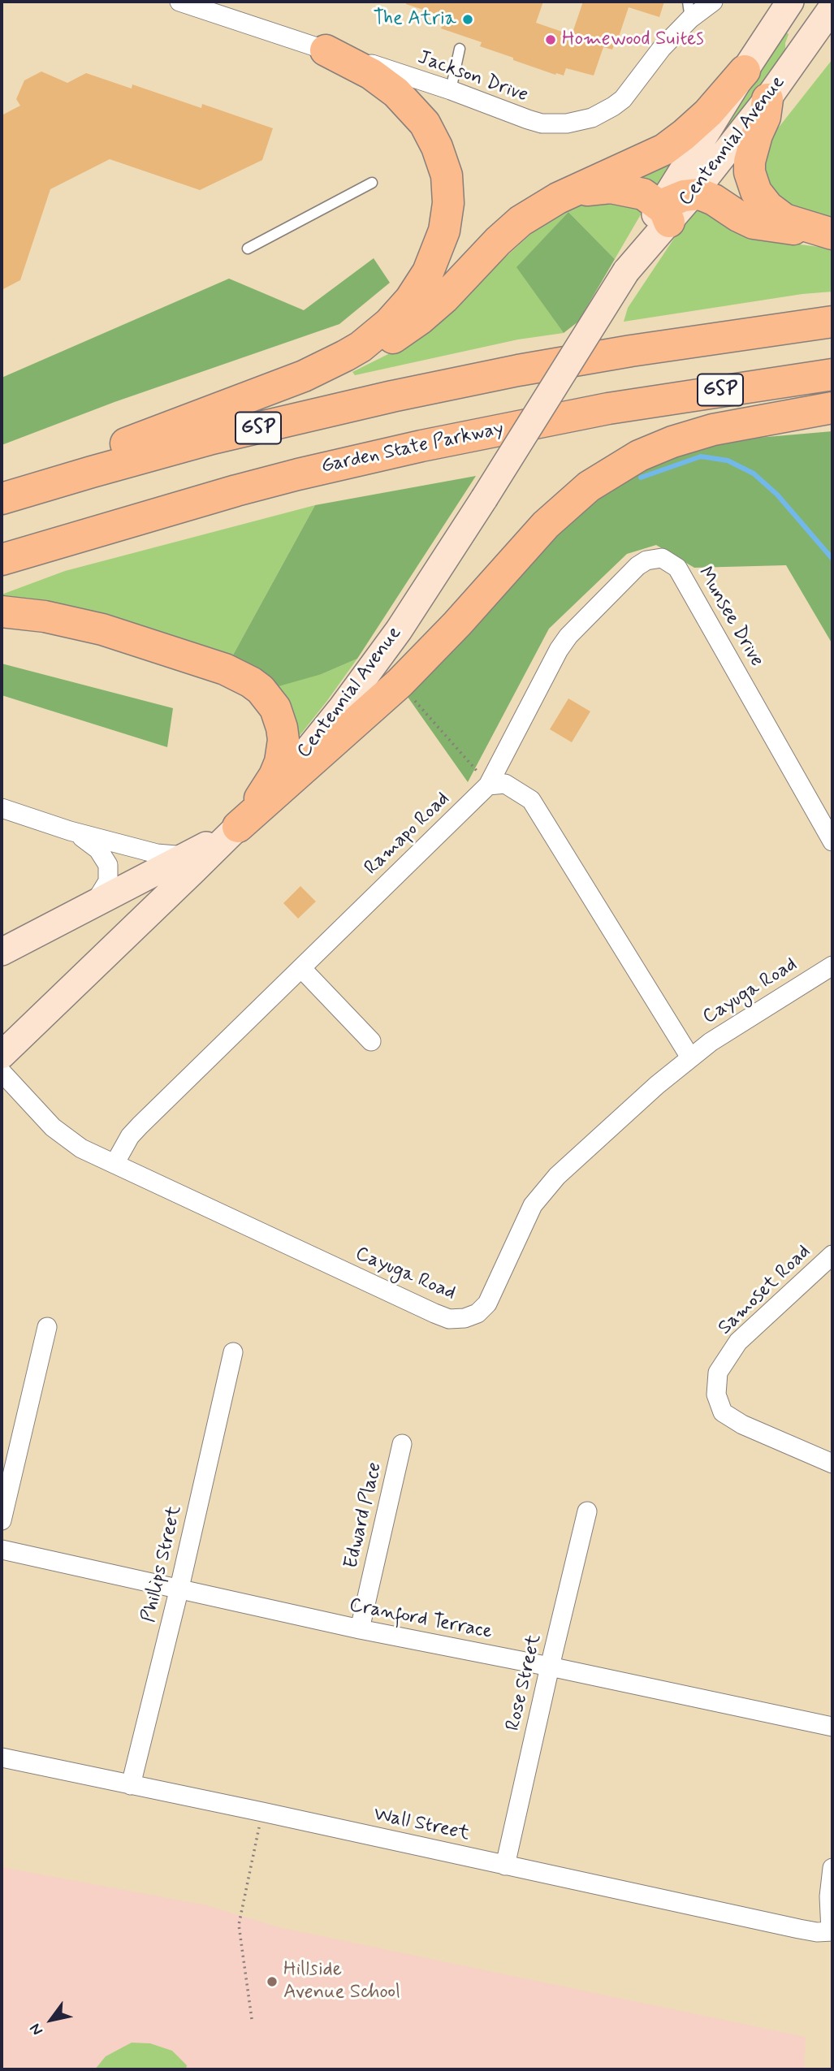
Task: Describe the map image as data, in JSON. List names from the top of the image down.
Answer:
{
  "streets": {
    "highway": ["GSP", "Garden State Parkway"],
    "main road": ["Centennial Avenue"],
    "street": [
      "Jackson Drive",
      "Munsee Drive",
      "Ramapo Road",
      "Cayuga Road",
      "Samoset Road",
      "Edward Place",
      "Phillips Street",
      "Cranford Terrace",
      "Rose Street",
      "Wall Street"
    ]
  },
  "crossings": [
    ["Munsee Drive", "Ramapo Road"],
    ["Ramapo Road", "Cayuga Road"],
    ["Edward Place", "Cranford Terrace"],
    ["Phillips Street", "Cranford Terrace"],
    ["Phillips Street", "Wall Street"],
    ["Cranford Terrace", "Rose Street"],
    ["Rose Street", "Wall Street"]
  ],
  "places": ["The Atria", "Homewood Suites", "Hillside Avenue School"],
  "north": "bottom left"
}
